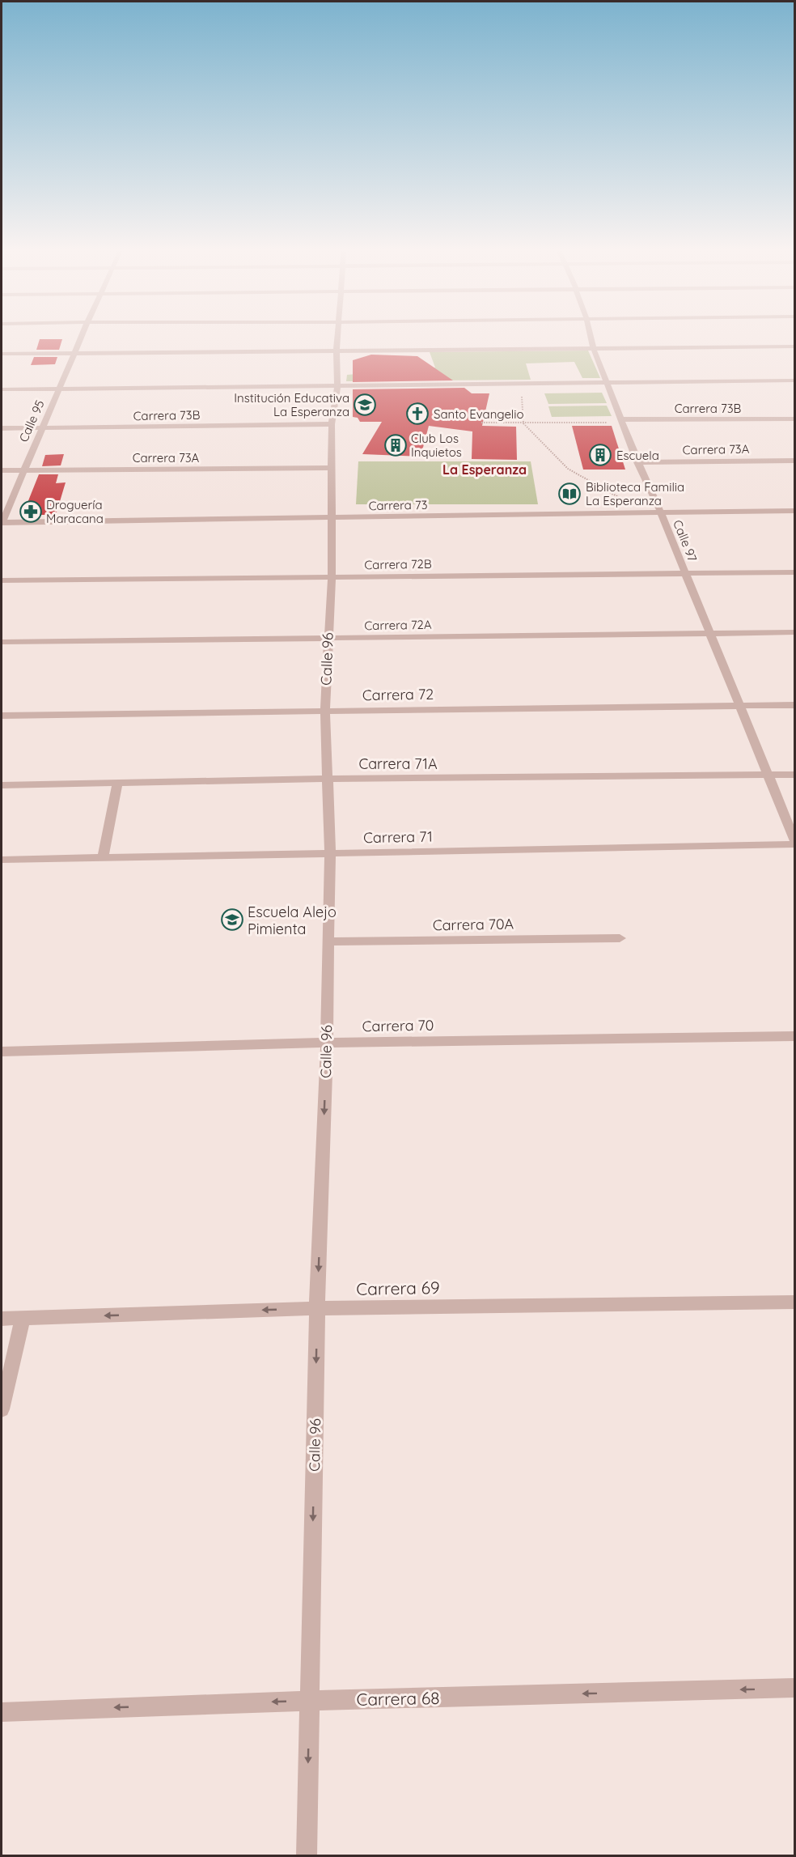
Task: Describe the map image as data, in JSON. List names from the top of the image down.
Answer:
{
  "streets": {
    "street": [
      "Carrera 73B",
      "Calle 95",
      "Carrera 73A",
      "Carrera 73",
      "Calle 97",
      "Carrera 72B",
      "Carrera 72A",
      "Calle 96",
      "Carrera 72",
      "Carrera 71A",
      "Carrera 71",
      "Carrera 70A",
      "Carrera 70",
      "Carrera 69",
      "Carrera 68"
    ]
  },
  "crossings": [
    ["Carrera 73B", "Calle 95"],
    ["Carrera 73B", "Calle 97"],
    ["Carrera 73B", "Calle 96"],
    ["Calle 95", "Carrera 73A"],
    ["Calle 95", "Carrera 73"],
    ["Carrera 73A", "Calle 97"],
    ["Carrera 73A", "Calle 96"],
    ["Carrera 73", "Calle 97"],
    ["Carrera 73", "Calle 96"],
    ["Calle 97", "Carrera 72B"],
    ["Calle 97", "Carrera 72A"],
    ["Calle 97", "Carrera 72"],
    ["Calle 97", "Carrera 71A"],
    ["Carrera 72B", "Calle 96"],
    ["Carrera 72A", "Calle 96"],
    ["Calle 96", "Carrera 72"],
    ["Calle 96", "Carrera 71A"],
    ["Calle 96", "Carrera 71"],
    ["Calle 96", "Carrera 70A"],
    ["Calle 96", "Carrera 70"],
    ["Calle 96", "Carrera 69"],
    ["Calle 96", "Carrera 68"]
  ],
  "one_way": ["Calle 96", "Carrera 69", "Carrera 68"],
  "districts": ["La Esperanza"],
  "places": {
    "school or university": ["Institución Educativa La Esperanza", "Escuela Alejo Pimienta"],
    "church": ["Santo Evangelio"],
    "building": ["Club Los Inquietos", "Escuela"],
    "library": ["Biblioteca Familia La Esperanza"],
    "pharmacy": ["Droguería Maracana"]
  }
}
